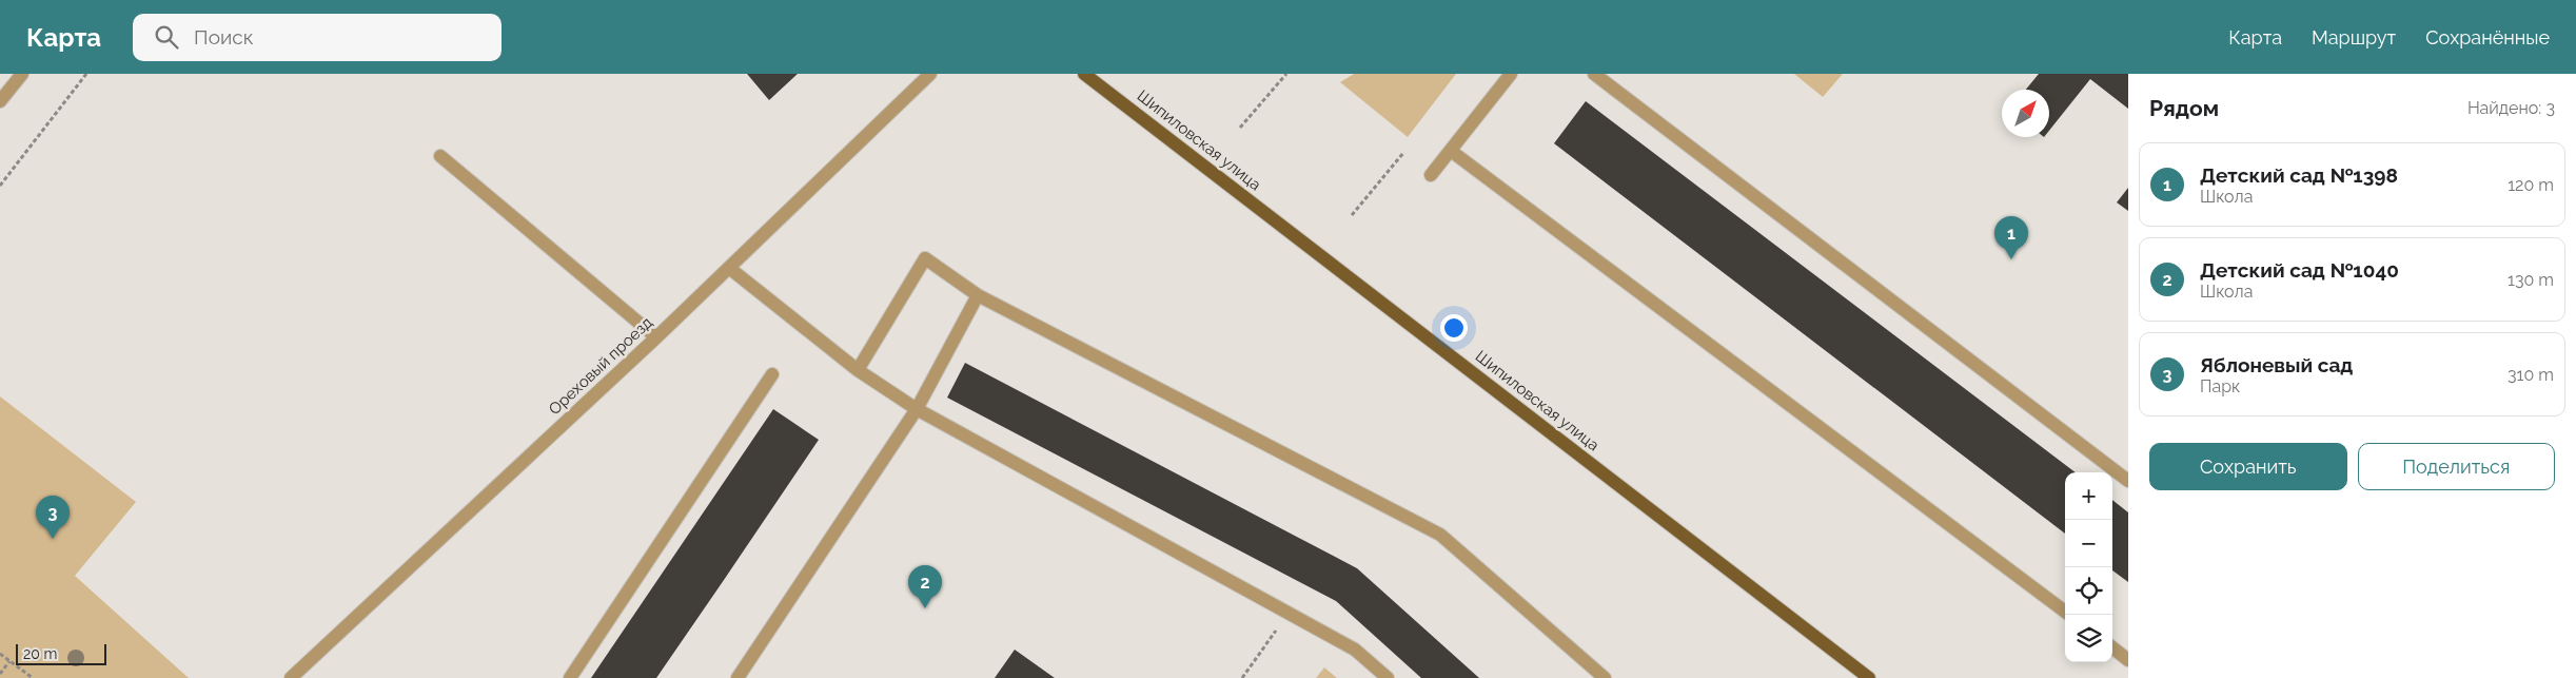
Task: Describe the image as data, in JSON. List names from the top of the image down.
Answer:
{
  "streets": {
    "main road": ["Шипиловская улица"],
    "street": ["Ореховый проезд"]
  },
  "scale_bar": "20 m",
  "north": "top right",
  "page": {
    "header": "Карта",
    "search": "Поиск",
    "nav": ["Карта", "Маршрут", "Сохранённые"],
    "heading": ["Рядом", "Найдено: 3"],
    "list": [
      {
        "mark": "1",
        "name": "Детский сад №1398",
        "note": "Школа",
        "value": "120 m"
      },
      {
        "mark": "2",
        "name": "Детский сад №1040",
        "note": "Школа",
        "value": "130 m"
      },
      {
        "mark": "3",
        "name": "Яблоневый сад",
        "note": "Парк",
        "value": "310 m"
      }
    ],
    "pins": ["1", "3", "2"],
    "buttons": ["Сохранить", "Поделиться"],
    "map_buttons": ["+", "−"],
    "scale": "20 m"
  }
}
